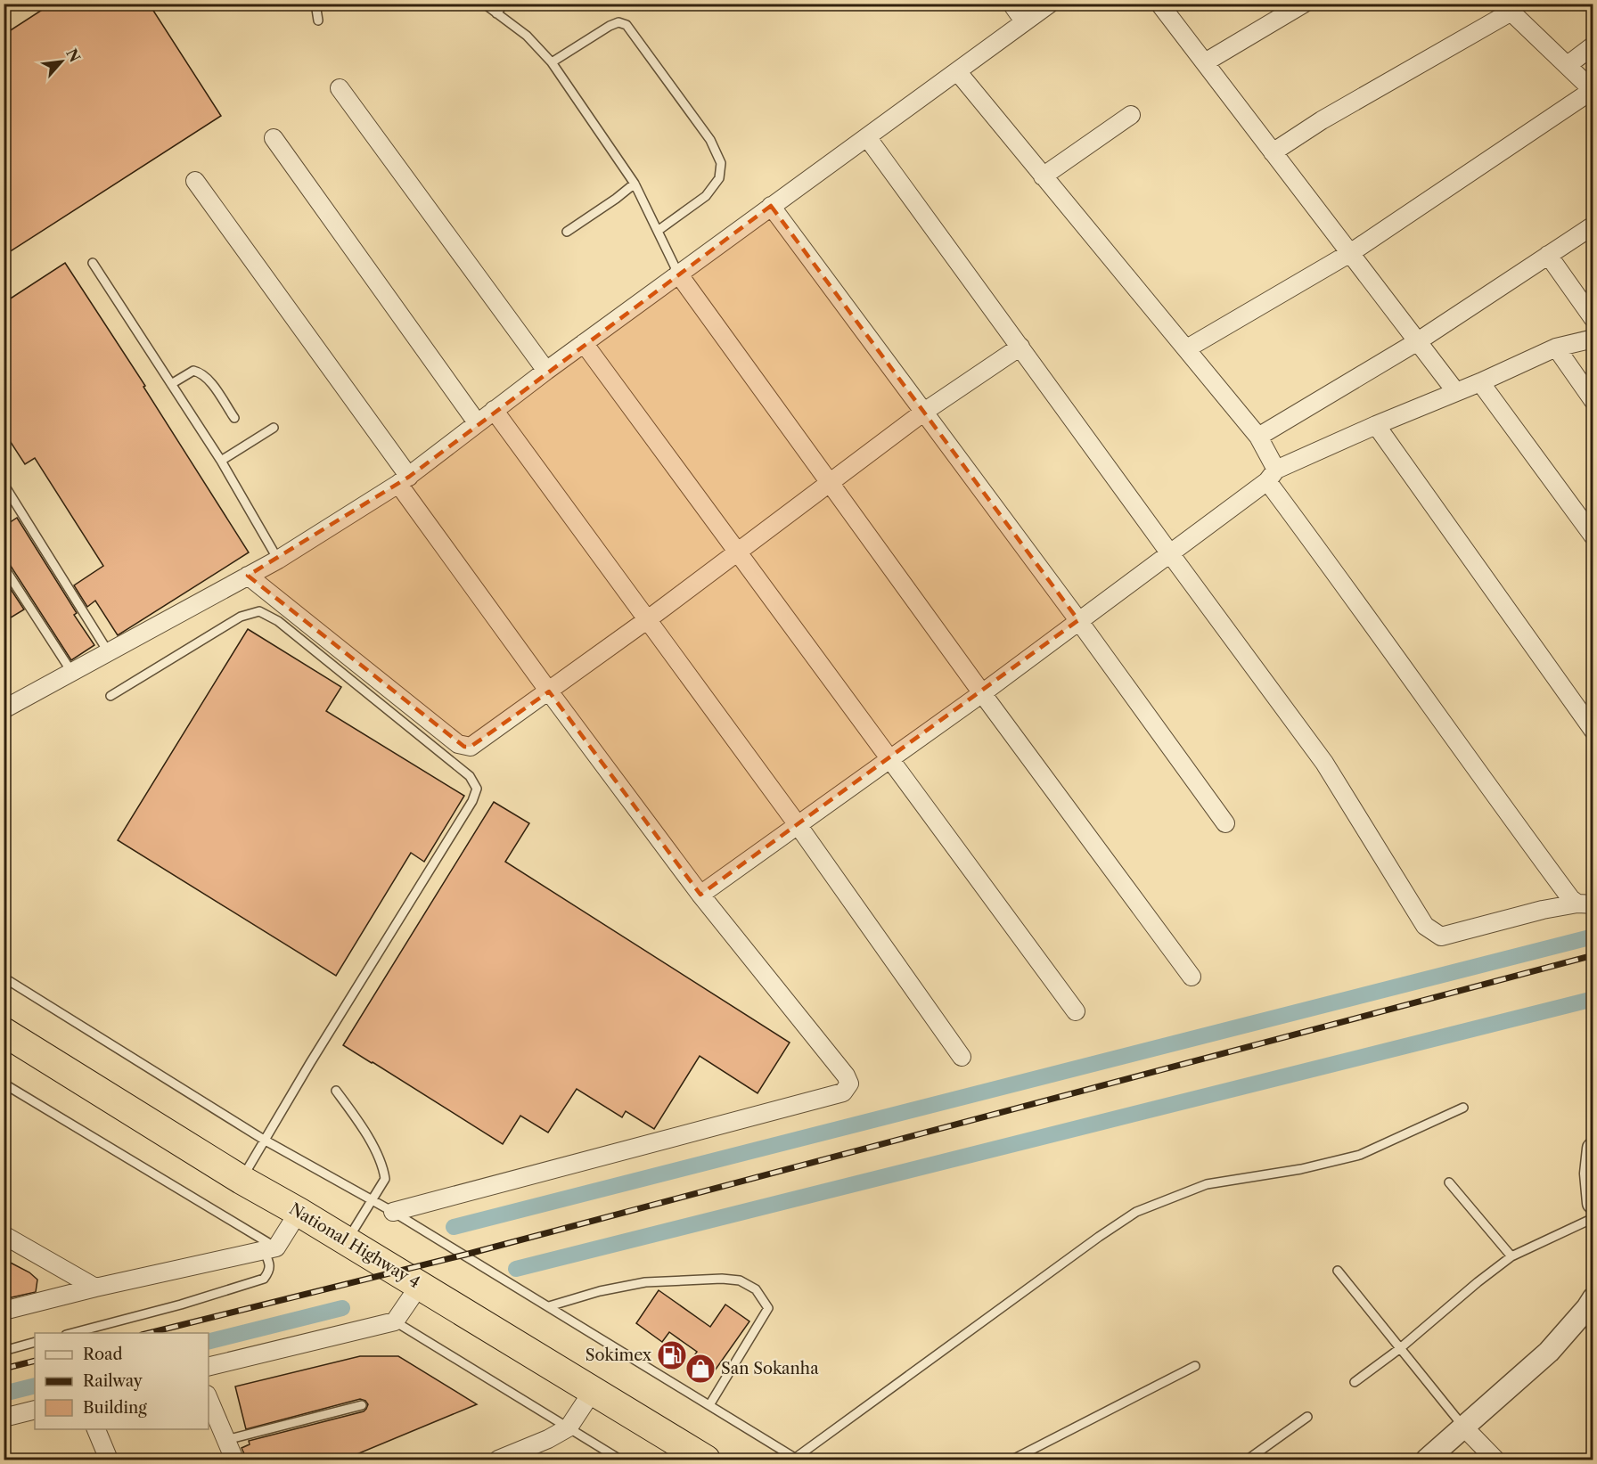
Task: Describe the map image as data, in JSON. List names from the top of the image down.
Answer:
{
  "streets": {
    "highway": ["National Highway 4"]
  },
  "places": {
    "fuel station": ["Sokimex"],
    "shop": ["San Sokanha"]
  },
  "legend": ["Road", "Railway", "Building"],
  "north": "top right"
}
